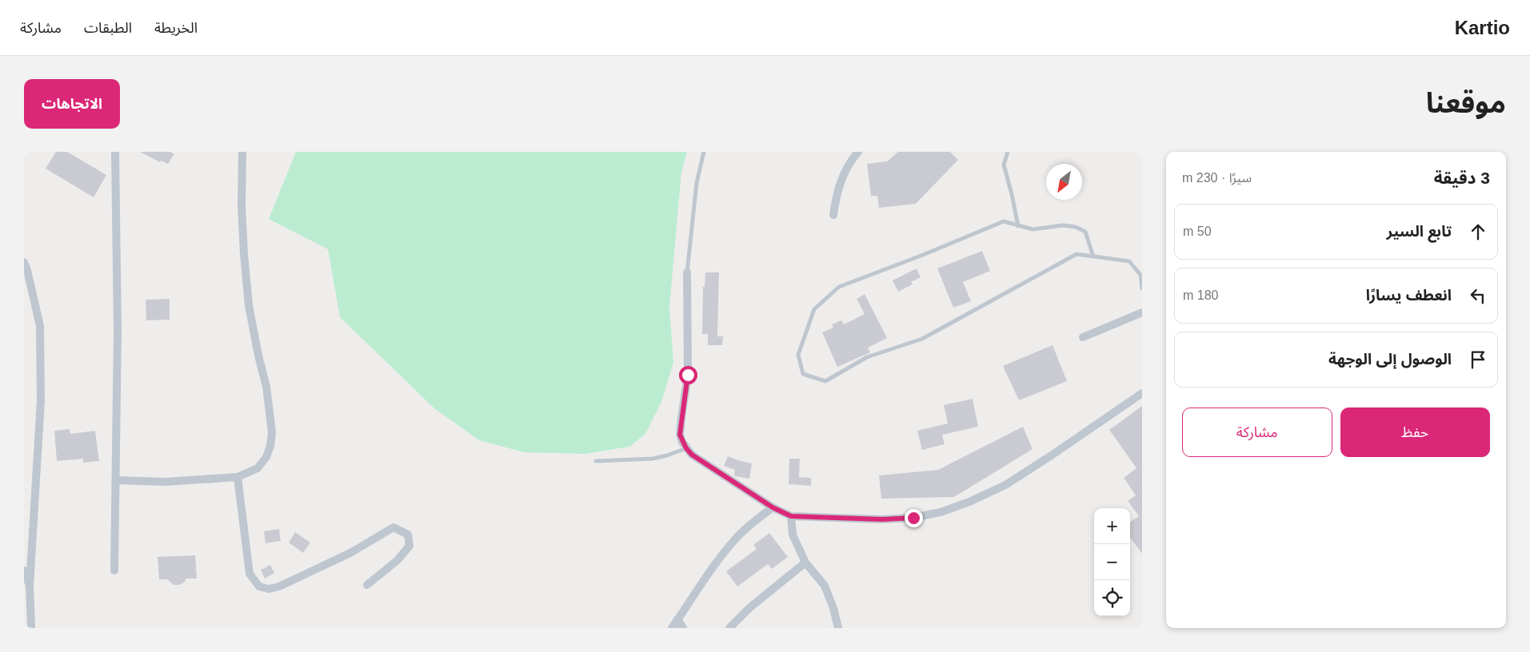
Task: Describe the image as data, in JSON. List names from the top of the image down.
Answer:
{
  "north": "bottom left",
  "page": {
    "header": "Kartio",
    "nav": ["الخريطة", "الطبقات", "مشاركة"],
    "title": "موقعنا",
    "buttons": [
      "الاتجاهات",
      ["حفظ", "مشاركة"]
    ],
    "heading": ["3 دقيقة", "سيرًا · 230 m"],
    "list": [
      ["تابع السير", "50 m"],
      ["انعطف يسارًا", "180 m"],
      "الوصول إلى الوجهة"
    ],
    "map_buttons": ["+", "−"]
  }
}
